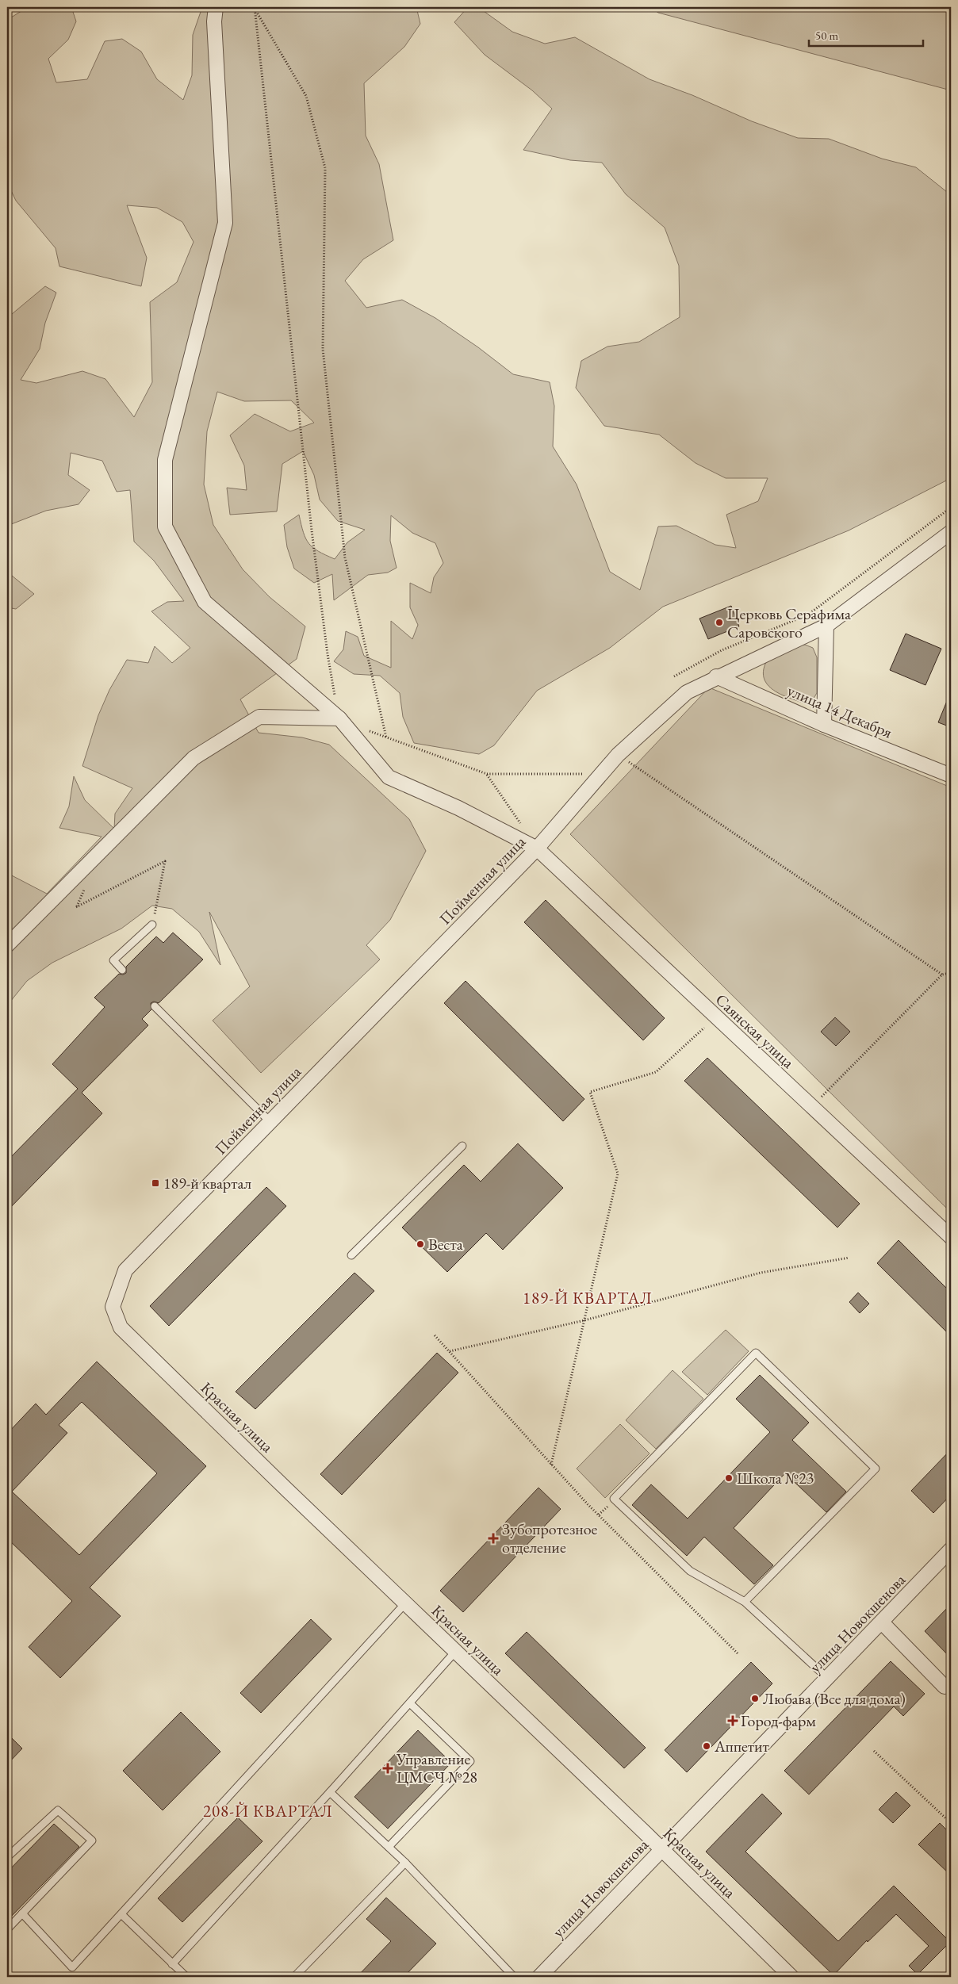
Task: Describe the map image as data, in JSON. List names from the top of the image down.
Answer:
{
  "streets": {
    "street": [
      "улица 14 Декабря",
      "Пойменная улица",
      "Саянская улица",
      "Красная улица",
      "улица Новокшенова"
    ]
  },
  "crossings": [
    ["улица 14 Декабря", "Пойменная улица"],
    ["Пойменная улица", "Саянская улица"],
    ["Пойменная улица", "Красная улица"],
    ["Красная улица", "улица Новокшенова"]
  ],
  "districts": ["189-Й КВАРТАЛ", "208-Й КВАРТАЛ"],
  "places": {
    "other": [
      "Церковь Серафима Саровского",
      "Веста",
      "Школа №23",
      "Любава (Все для дома)",
      "Аппетит"
    ],
    "transit": ["189-й квартал"],
    "health": ["Зубопротезное отделение", "Город-фарм", "Управление ЦМСЧ №28"]
  },
  "scale_bar": "50 m"
}
